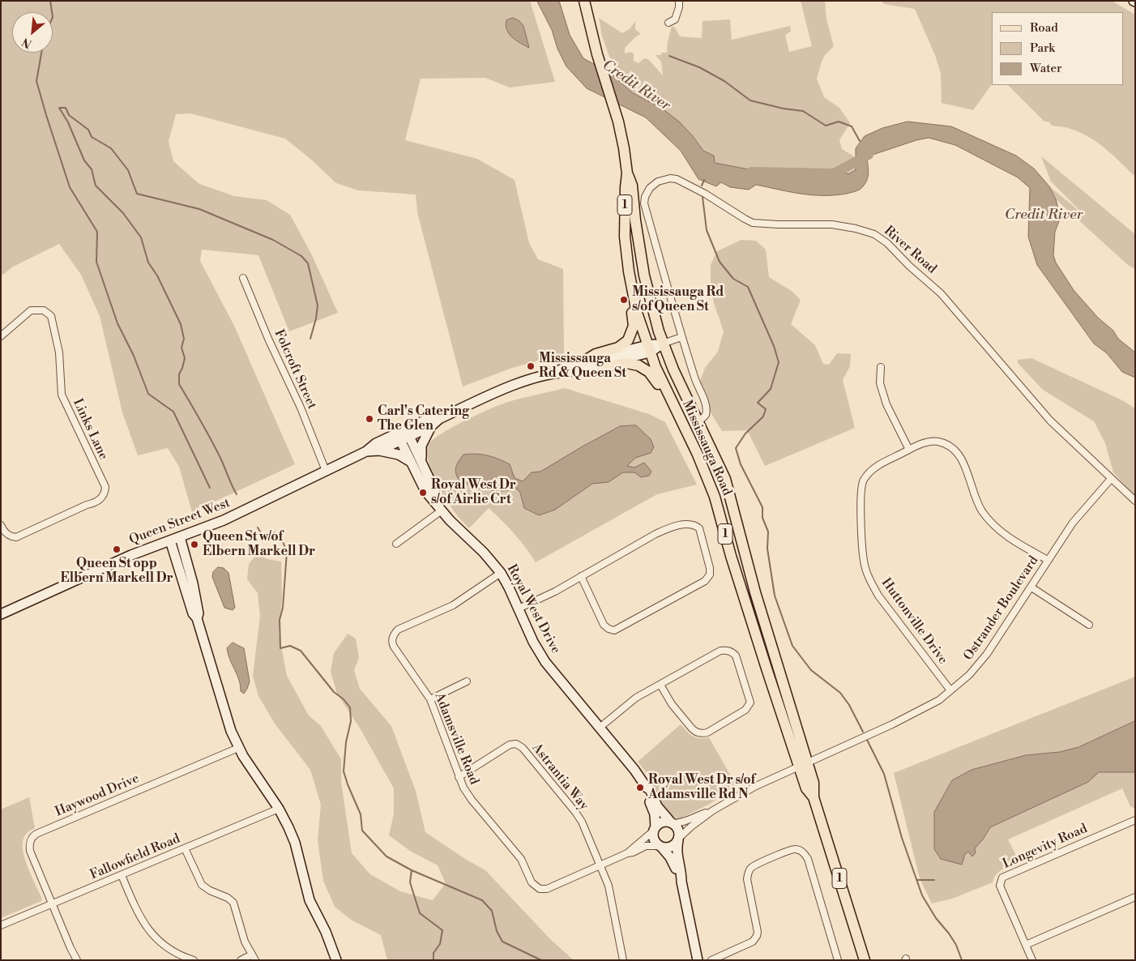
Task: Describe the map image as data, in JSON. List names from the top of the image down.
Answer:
{
  "streets": {
    "main road": ["1", "Mississauga Road"],
    "street": [
      "River Road",
      "Folcroft Street",
      "Links Lane",
      "Queen Street West",
      "Ostrander Boulevard",
      "Royal West Drive",
      "Huttonville Drive",
      "Adamsville Road",
      "Astrantia Way",
      "Haywood Drive",
      "Longevity Road",
      "Fallowfield Road"
    ]
  },
  "crossings": [
    ["River Road", "Mississauga Road"],
    ["River Road", "Ostrander Boulevard"],
    ["Folcroft Street", "Queen Street West"],
    ["Mississauga Road", "Queen Street West"],
    ["Mississauga Road", "Ostrander Boulevard"],
    ["Queen Street West", "Royal West Drive"],
    ["Ostrander Boulevard", "Huttonville Drive"],
    ["Royal West Drive", "Adamsville Road"],
    ["Adamsville Road", "Astrantia Way"],
    ["Haywood Drive", "Fallowfield Road"]
  ],
  "water": ["Credit River"],
  "places": [
    "Mississauga Rd s/of Queen St",
    "Mississauga Rd & Queen St",
    "Carl's Catering The Glen",
    "Royal West Dr s/of Airlie Crt",
    "Queen St w/of Elbern Markell Dr",
    "Queen St opp Elbern Markell Dr",
    "Royal West Dr s/of Adamsville Rd N"
  ],
  "legend": ["Road", "Park", "Water"],
  "north": "bottom left"
}
